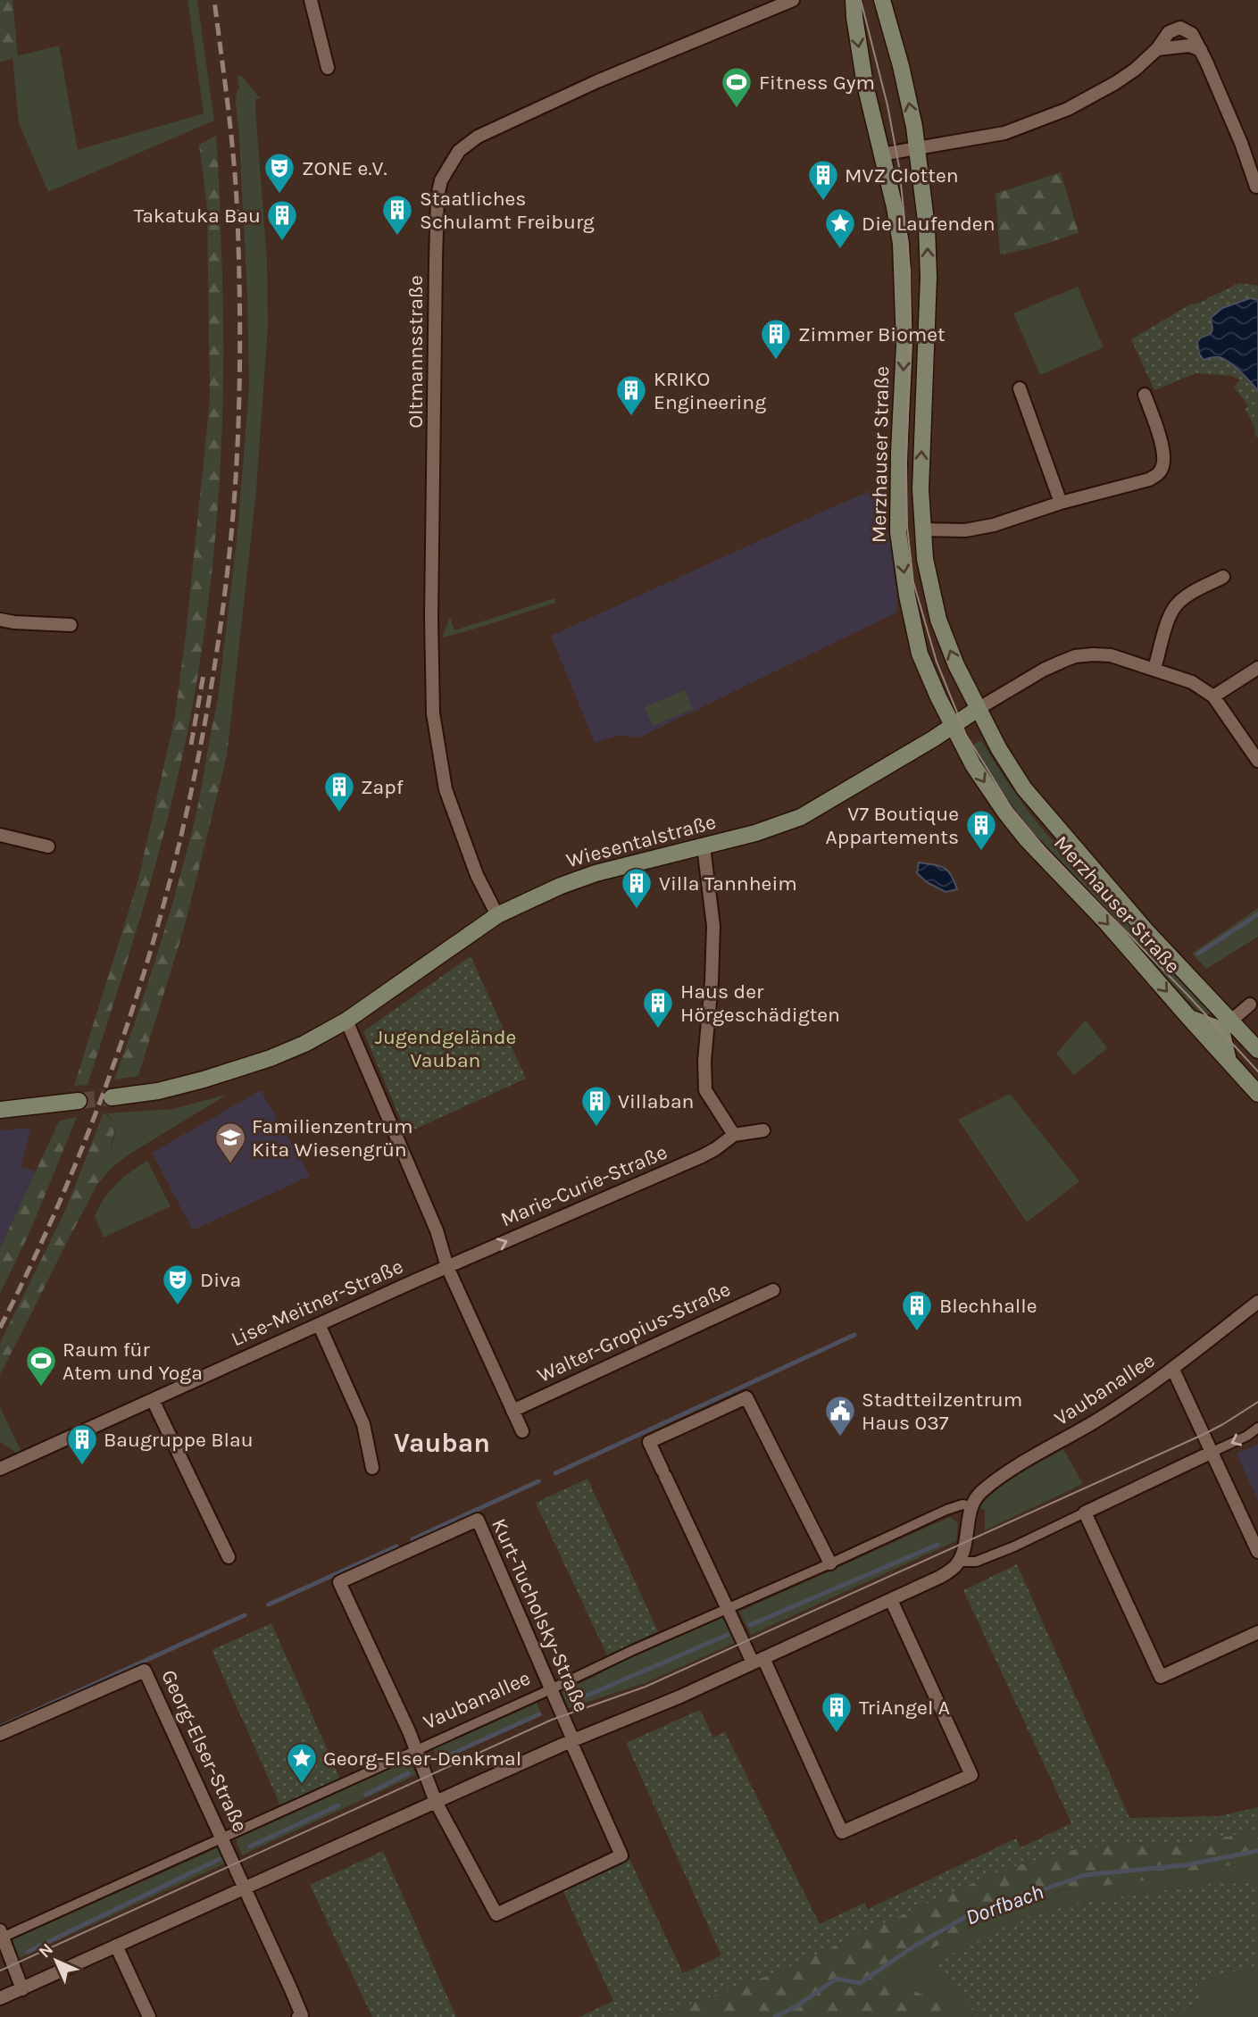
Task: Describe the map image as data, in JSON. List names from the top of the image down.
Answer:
{
  "streets": {
    "main road": ["Merzhauser Straße", "Wiesentalstraße"],
    "street": [
      "Oltmannsstraße",
      "Marie-Curie-Straße",
      "Lise-Meitner-Straße",
      "Walter-Gropius-Straße",
      "Vaubanallee",
      "Kurt-Tucholsky-Straße",
      "Georg-Elser-Straße"
    ]
  },
  "crossings": [
    ["Oltmannsstraße", "Wiesentalstraße"],
    ["Merzhauser Straße", "Wiesentalstraße"],
    ["Marie-Curie-Straße", "Lise-Meitner-Straße"],
    ["Vaubanallee", "Kurt-Tucholsky-Straße"],
    ["Vaubanallee", "Georg-Elser-Straße"]
  ],
  "one_way": ["Marie-Curie-Straße"],
  "districts": ["Vauban"],
  "water": ["Dorfbach"],
  "parks": ["Jugendgelände Vauban"],
  "places": {
    "sports": ["Fitness Gym", "Raum für Atem und Yoga"],
    "theatre": ["ZONE e.V.", "Diva"],
    "building": [
      "MVZ Clotten",
      "Staatliches Schulamt Freiburg",
      "Takatuka Bau",
      "Zimmer Biomet",
      "KRIKO Engineering",
      "Zapf",
      "V7 Boutique Appartements",
      "Villa Tannheim",
      "Haus der Hörgeschädigten",
      "Villaban",
      "Blechhalle",
      "Baugruppe Blau",
      "TriAngel A"
    ],
    "place": ["Die Laufenden", "Georg-Elser-Denkmal"],
    "school or university": ["Familienzentrum Kita Wiesengrün"],
    "public building": ["Stadtteilzentrum Haus 037"]
  },
  "north": "top left"
}
